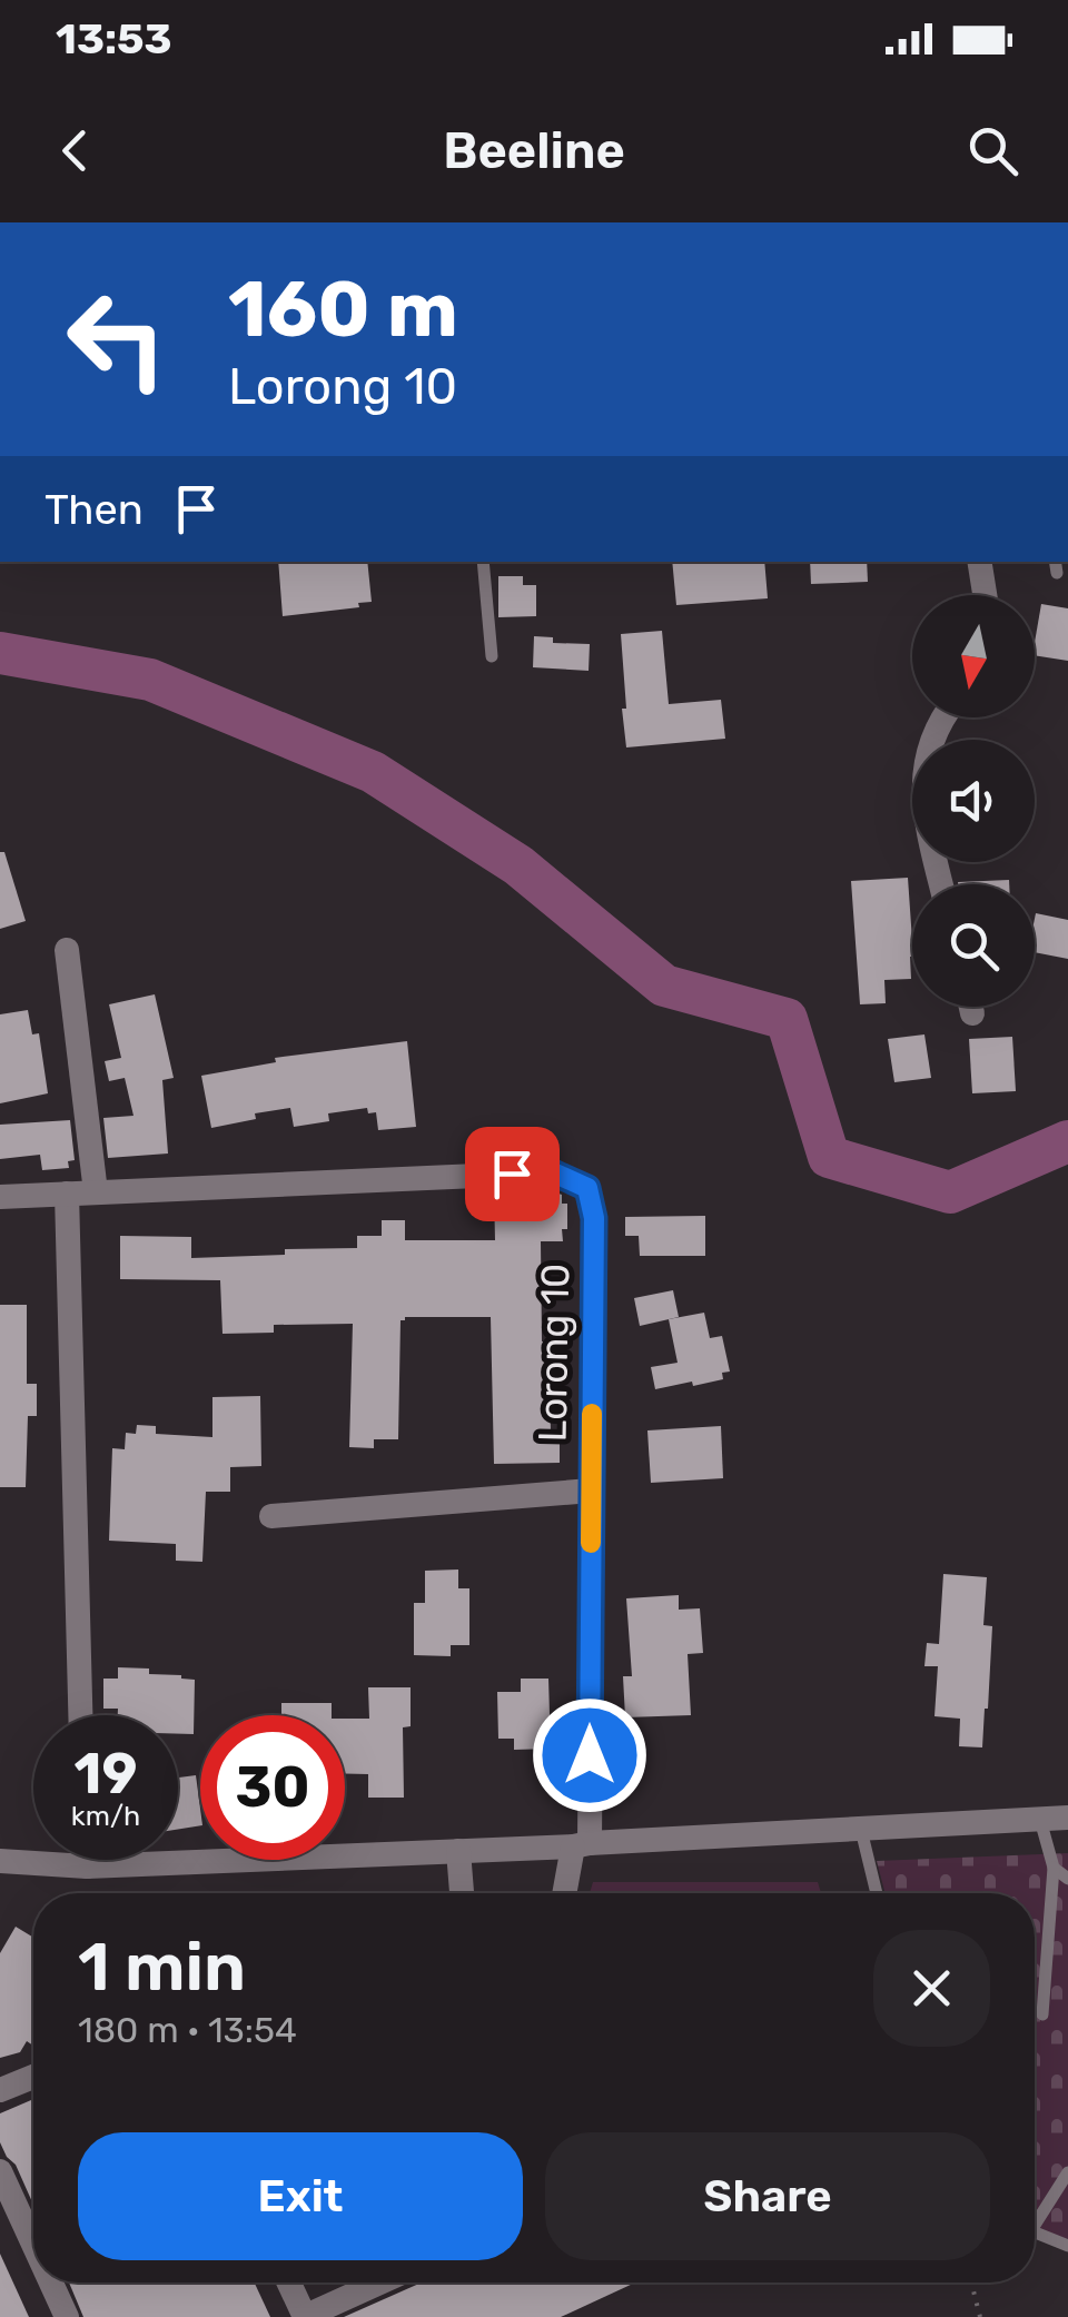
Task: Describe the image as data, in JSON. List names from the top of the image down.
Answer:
{
  "streets": {
    "street": ["Lorong 10"]
  },
  "north": "bottom",
  "page": {
    "status": "13:53",
    "header": "Beeline",
    "turn": ["160 m", "Lorong 10"],
    "then": "Then",
    "speed": "19 km/h",
    "limit": "30",
    "heading": ["1 min", "180 m · 13:54"],
    "buttons": ["Exit", "Share"]
  }
}
